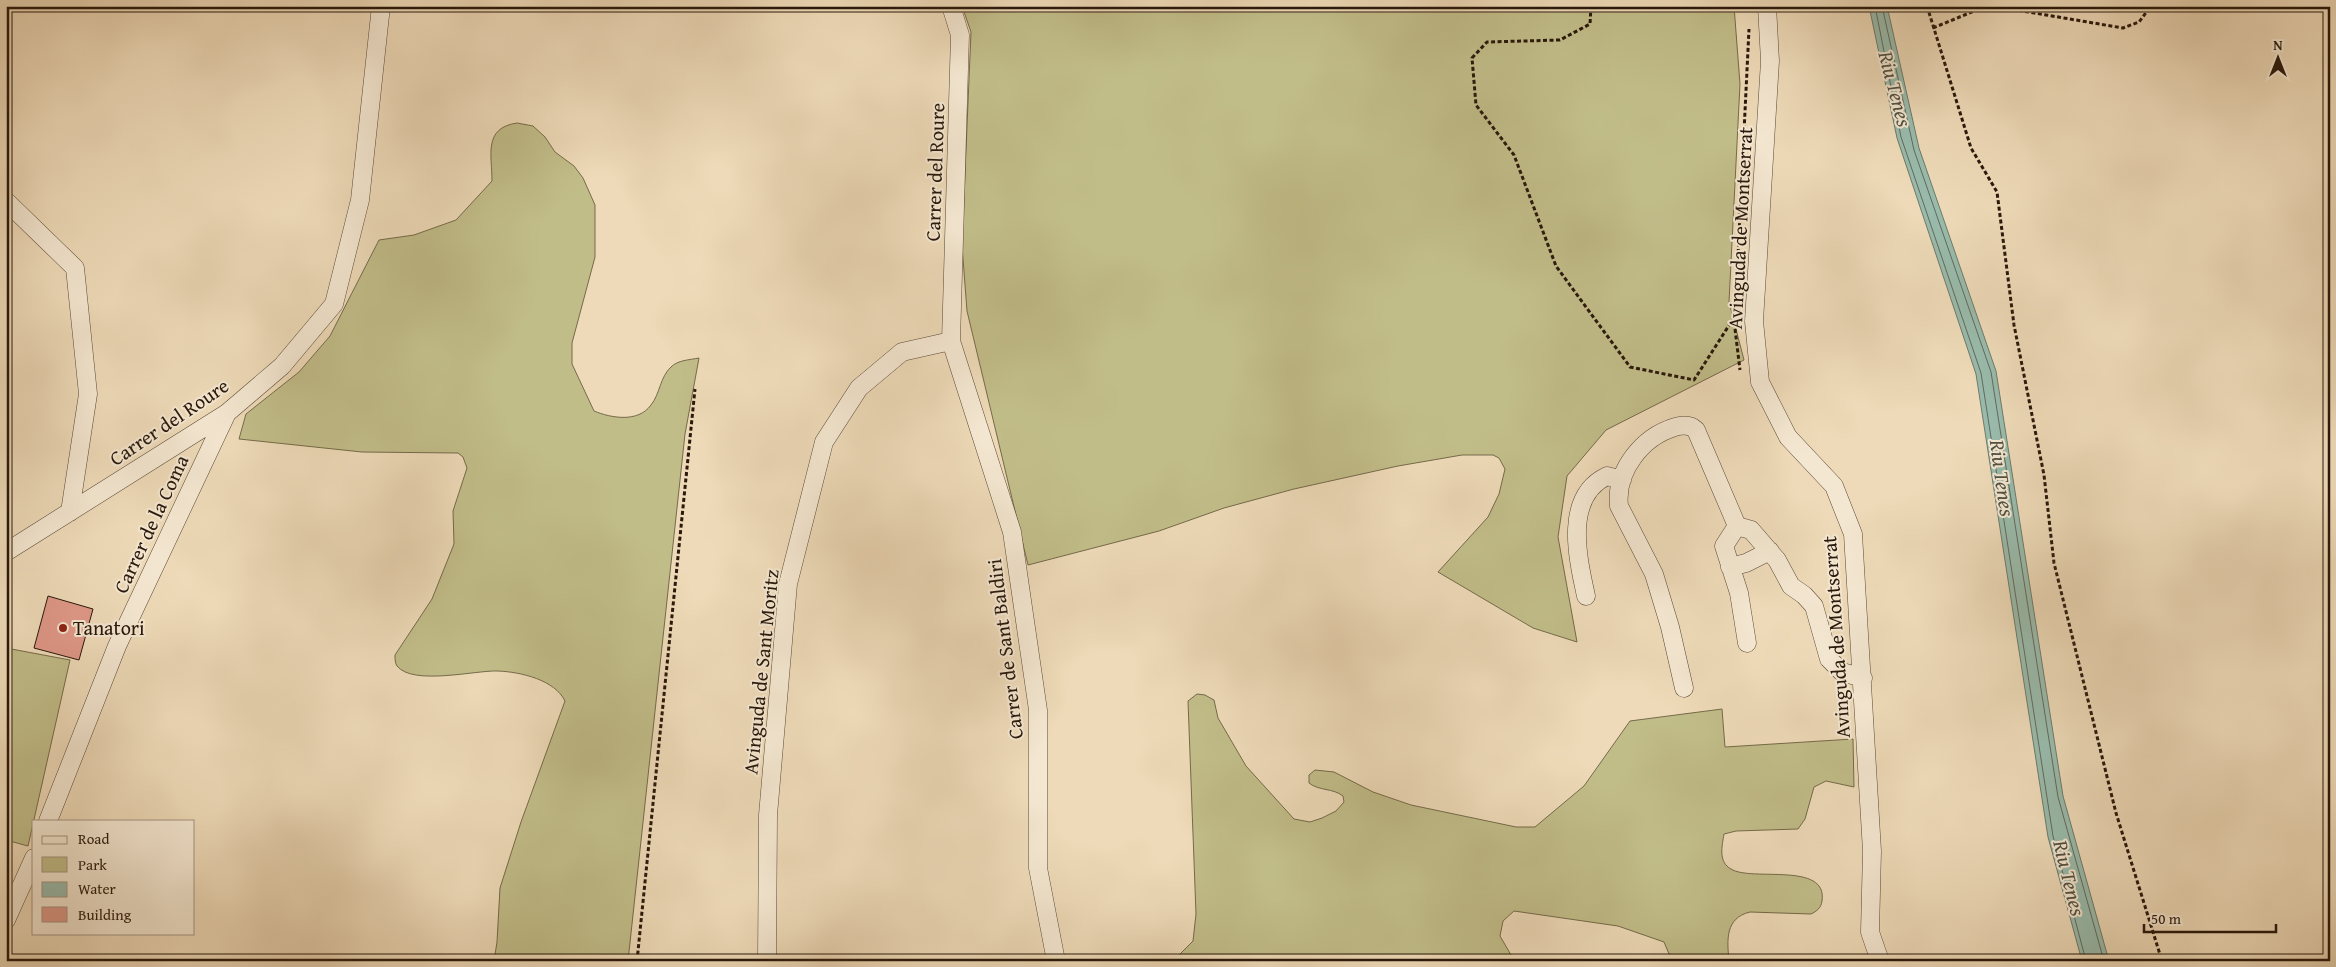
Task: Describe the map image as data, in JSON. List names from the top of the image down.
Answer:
{
  "streets": {
    "street": [
      "Carrer del Roure",
      "Avinguda de Montserrat",
      "Carrer de la Coma",
      "Carrer de Sant Baldiri",
      "Avinguda de Sant Moritz"
    ]
  },
  "crossings": [
    ["Carrer del Roure", "Carrer de la Coma"],
    ["Carrer del Roure", "Carrer de Sant Baldiri"],
    ["Carrer del Roure", "Avinguda de Sant Moritz"],
    ["Carrer de Sant Baldiri", "Avinguda de Sant Moritz"]
  ],
  "water": ["Riu Tenes"],
  "places": ["Tanatori"],
  "legend": [
    "Road",
    "Park",
    "Water",
    "Building"
  ],
  "scale_bar": "50 m",
  "north": "top"
}
